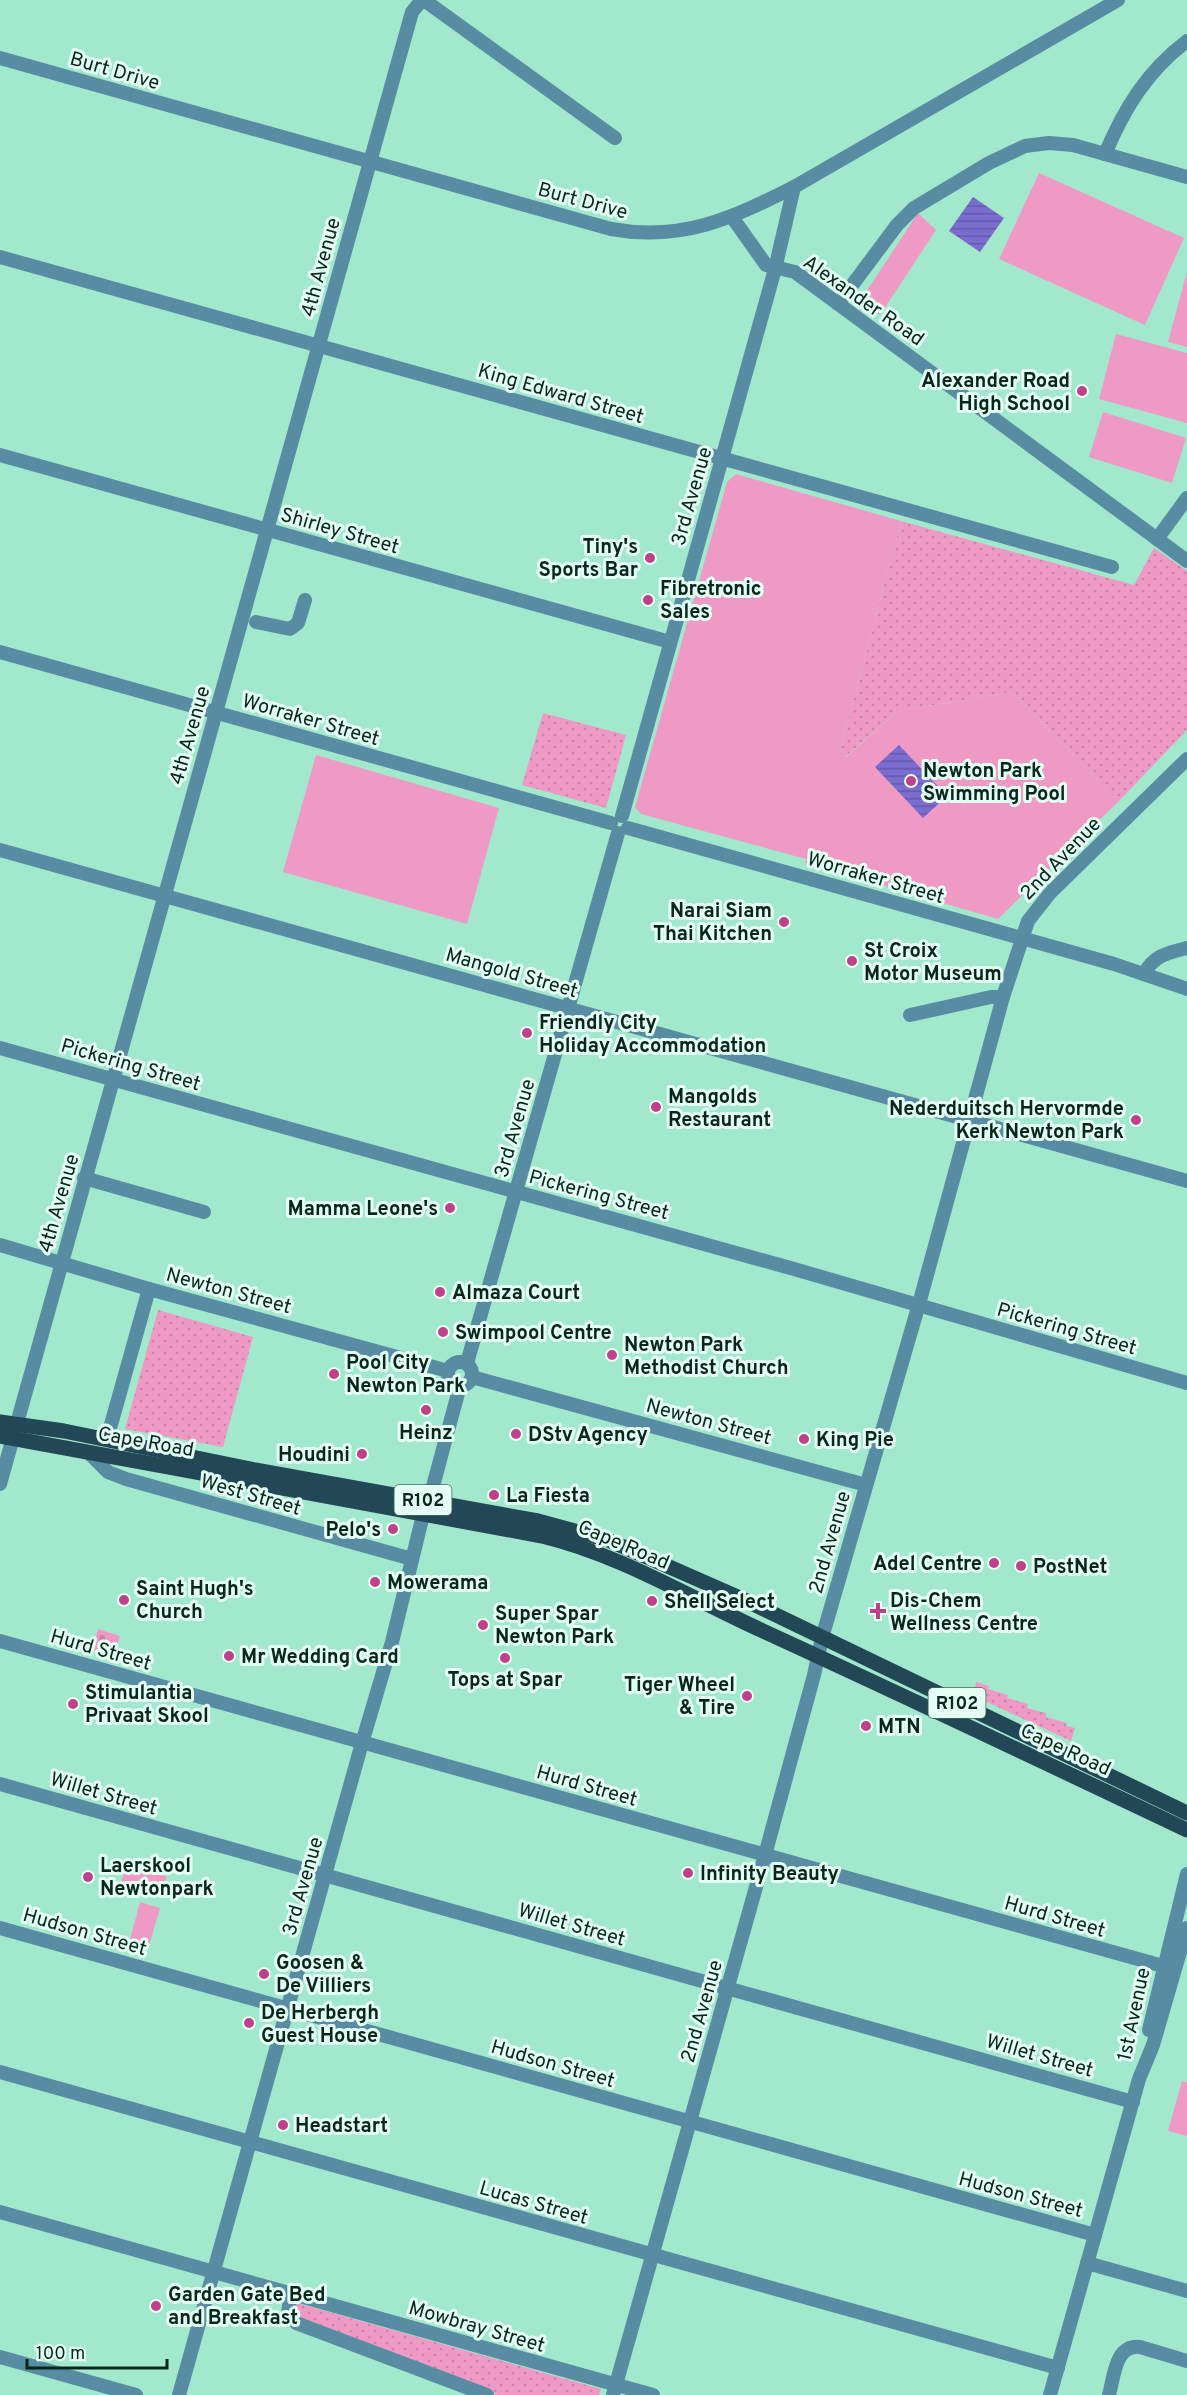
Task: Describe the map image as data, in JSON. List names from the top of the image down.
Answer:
{
  "streets": {
    "main road": ["Cape Road", "R102"],
    "street": [
      "Burt Drive",
      "4th Avenue",
      "Alexander Road",
      "King Edward Street",
      "3rd Avenue",
      "Shirley Street",
      "Worraker Street",
      "2nd Avenue",
      "Mangold Street",
      "Pickering Street",
      "Newton Street",
      "West Street",
      "Hurd Street",
      "Willet Street",
      "Hudson Street",
      "1st Avenue",
      "Lucas Street",
      "Mowbray Street"
    ]
  },
  "crossings": [
    ["Burt Drive", "4th Avenue"],
    ["Burt Drive", "Alexander Road"],
    ["Burt Drive", "3rd Avenue"],
    ["4th Avenue", "King Edward Street"],
    ["4th Avenue", "Shirley Street"],
    ["4th Avenue", "Worraker Street"],
    ["4th Avenue", "Mangold Street"],
    ["4th Avenue", "Pickering Street"],
    ["4th Avenue", "Newton Street"],
    ["4th Avenue", "Cape Road"],
    ["Alexander Road", "3rd Avenue"],
    ["King Edward Street", "3rd Avenue"],
    ["3rd Avenue", "Shirley Street"],
    ["3rd Avenue", "Worraker Street"],
    ["3rd Avenue", "Mangold Street"],
    ["3rd Avenue", "Pickering Street"],
    ["3rd Avenue", "Newton Street"],
    ["3rd Avenue", "Cape Road"],
    ["3rd Avenue", "West Street"],
    ["3rd Avenue", "Hurd Street"],
    ["3rd Avenue", "Willet Street"],
    ["3rd Avenue", "Hudson Street"],
    ["3rd Avenue", "Lucas Street"],
    ["3rd Avenue", "Mowbray Street"],
    ["Worraker Street", "2nd Avenue"],
    ["2nd Avenue", "Mangold Street"],
    ["2nd Avenue", "Pickering Street"],
    ["2nd Avenue", "Newton Street"],
    ["2nd Avenue", "Cape Road"],
    ["2nd Avenue", "Hurd Street"],
    ["2nd Avenue", "Willet Street"],
    ["2nd Avenue", "Hudson Street"],
    ["2nd Avenue", "Lucas Street"],
    ["2nd Avenue", "Mowbray Street"],
    ["Cape Road", "West Street"],
    ["Hurd Street", "1st Avenue"],
    ["Willet Street", "1st Avenue"]
  ],
  "places": {
    "other": [
      "Alexander Road High School",
      "Tiny's Sports Bar",
      "Fibretronic Sales",
      "Newton Park Swimming Pool",
      "Narai Siam Thai Kitchen",
      "St Croix Motor Museum",
      "Friendly City Holiday Accommodation",
      "Mangolds Restaurant",
      "Nederduitsch Hervormde Kerk Newton Park",
      "Mamma Leone's",
      "Almaza Court",
      "Swimpool Centre",
      "Newton Park Methodist Church",
      "Pool City Newton Park",
      "Heinz",
      "DStv Agency",
      "King Pie",
      "Houdini",
      "La Fiesta",
      "Pelo's",
      "Adel Centre",
      "PostNet",
      "Mowerama",
      "Saint Hugh's Church",
      "Shell Select",
      "Super Spar Newton Park",
      "Mr Wedding Card",
      "Tops at Spar",
      "Tiger Wheel & Tire",
      "Stimulantia Privaat Skool",
      "MTN",
      "Infinity Beauty",
      "Laerskool Newtonpark",
      "Goosen & De Villiers",
      "De Herbergh Guest House",
      "Headstart",
      "Garden Gate Bed and Breakfast"
    ],
    "health": ["Dis-Chem Wellness Centre"]
  },
  "scale_bar": "100 m"
}
